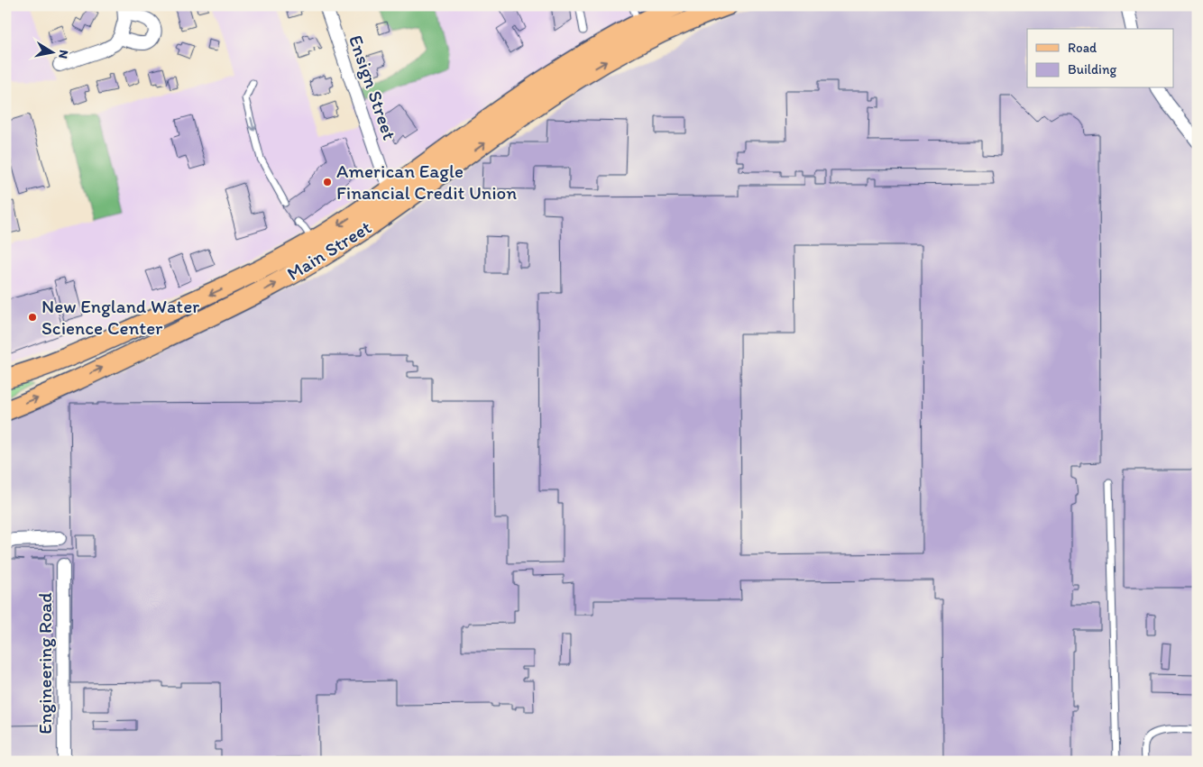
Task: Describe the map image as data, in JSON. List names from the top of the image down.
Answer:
{
  "streets": {
    "main road": ["Main Street"],
    "street": ["Ensign Street", "Engineering Road"]
  },
  "crossings": [
    ["Ensign Street", "Main Street"]
  ],
  "places": ["American Eagle Financial Credit Union", "New England Water Science Center"],
  "legend": ["Road", "Building"],
  "north": "right"
}
